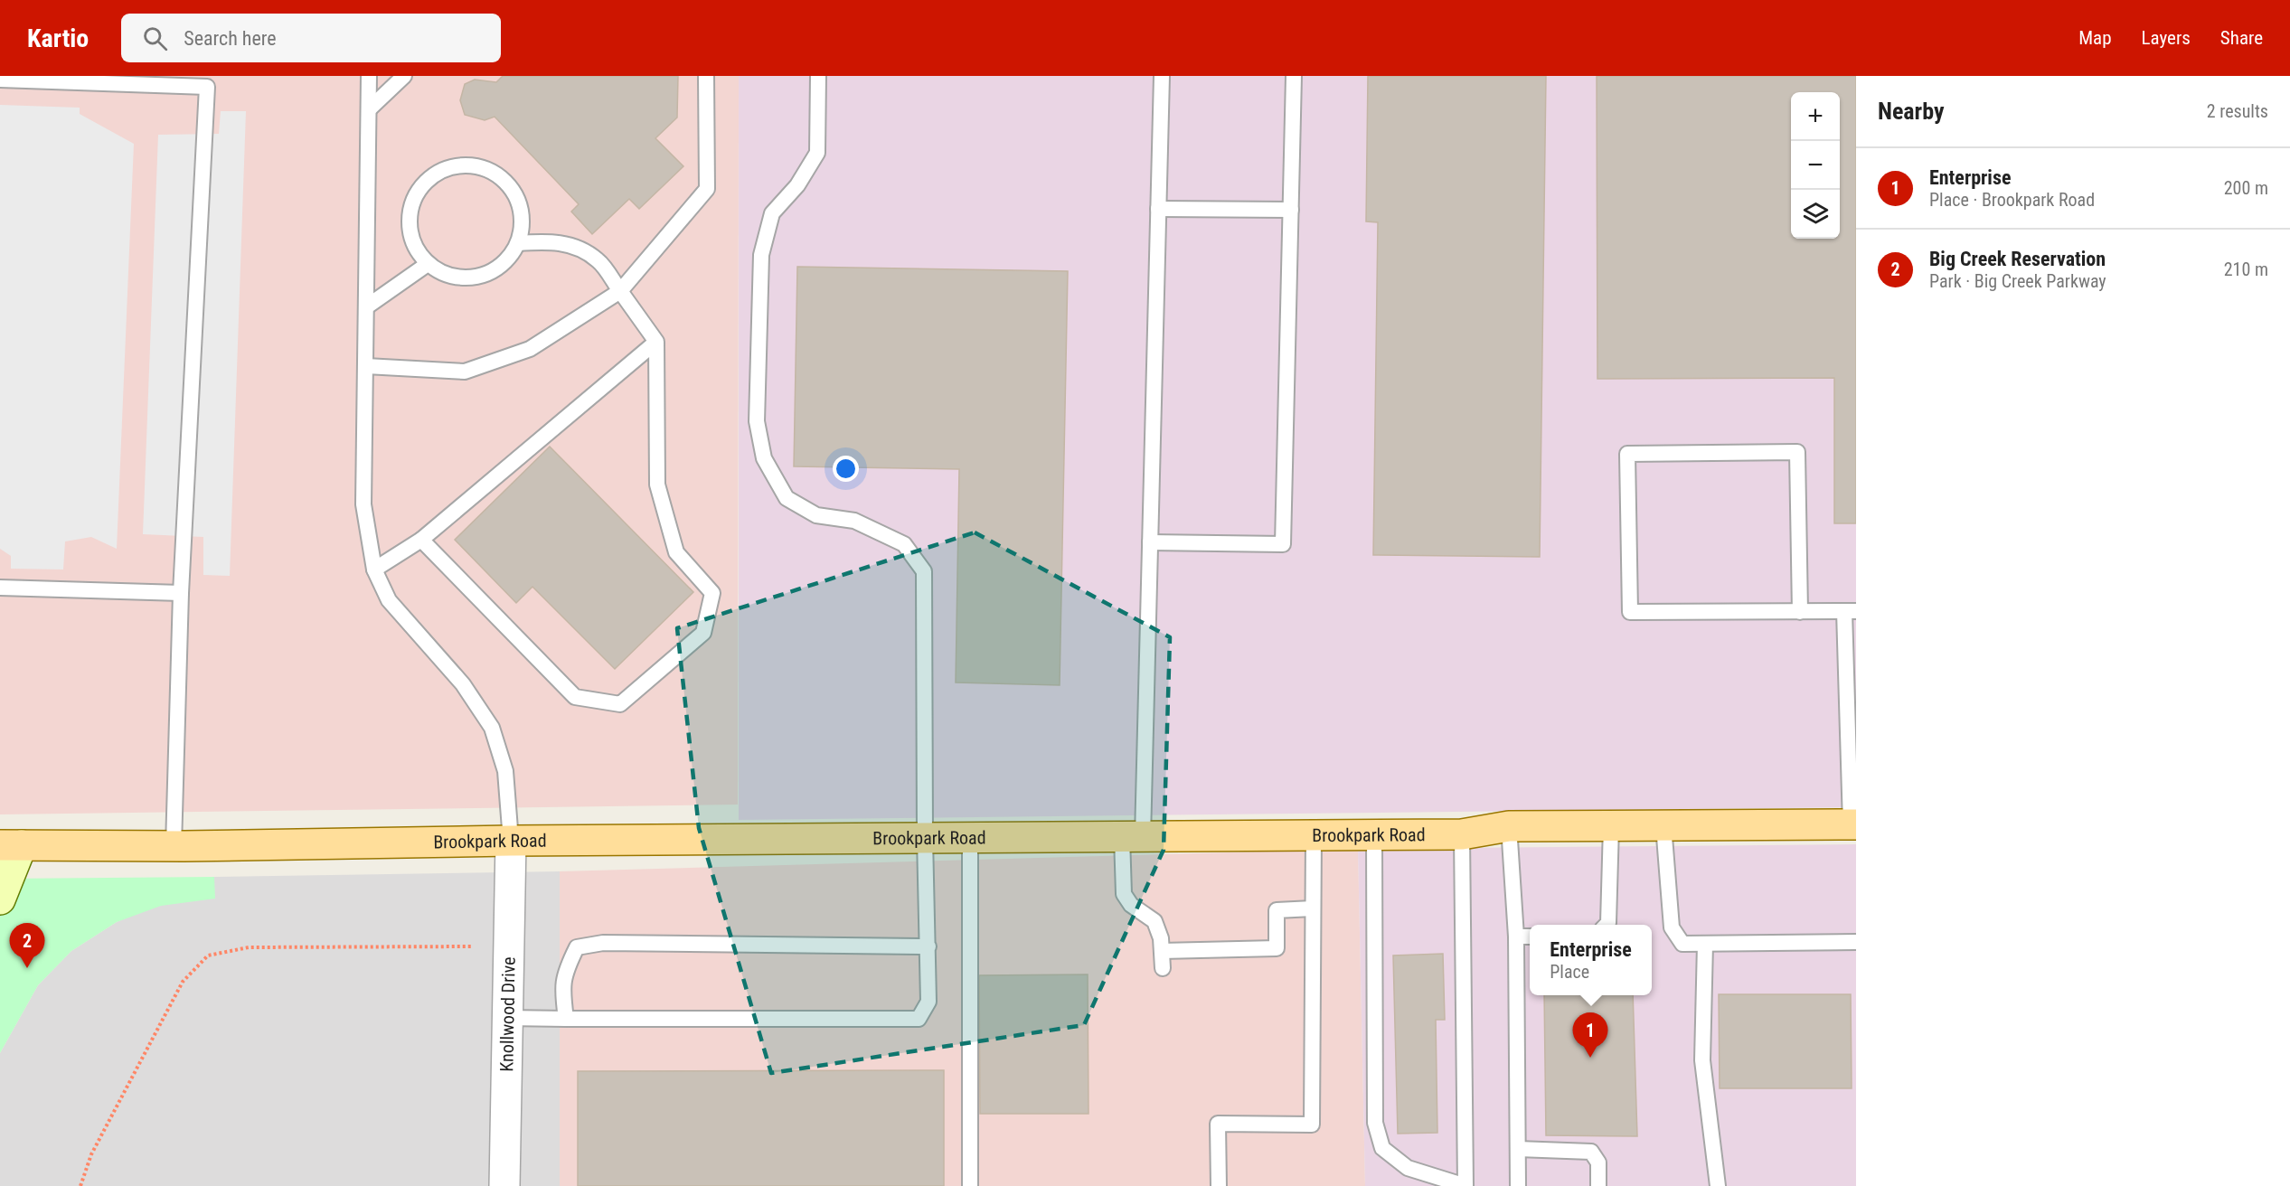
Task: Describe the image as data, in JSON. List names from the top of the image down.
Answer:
{
  "streets": {
    "main road": ["Brookpark Road"],
    "street": ["Knollwood Drive"]
  },
  "crossings": [
    ["Brookpark Road", "Knollwood Drive"]
  ],
  "page": {
    "header": "Kartio",
    "search": "Search here",
    "nav": ["Map", "Layers", "Share"],
    "heading": ["Nearby", "2 results"],
    "map_buttons": ["+", "−"],
    "list": [
      {
        "mark": "1",
        "name": "Enterprise",
        "note": "Place · Brookpark Road",
        "value": "200 m"
      },
      {
        "mark": "2",
        "name": "Big Creek Reservation",
        "note": "Park · Big Creek Parkway",
        "value": "210 m"
      }
    ],
    "pins": ["2", "1"],
    "popup": ["Enterprise", "Place"]
  }
}
